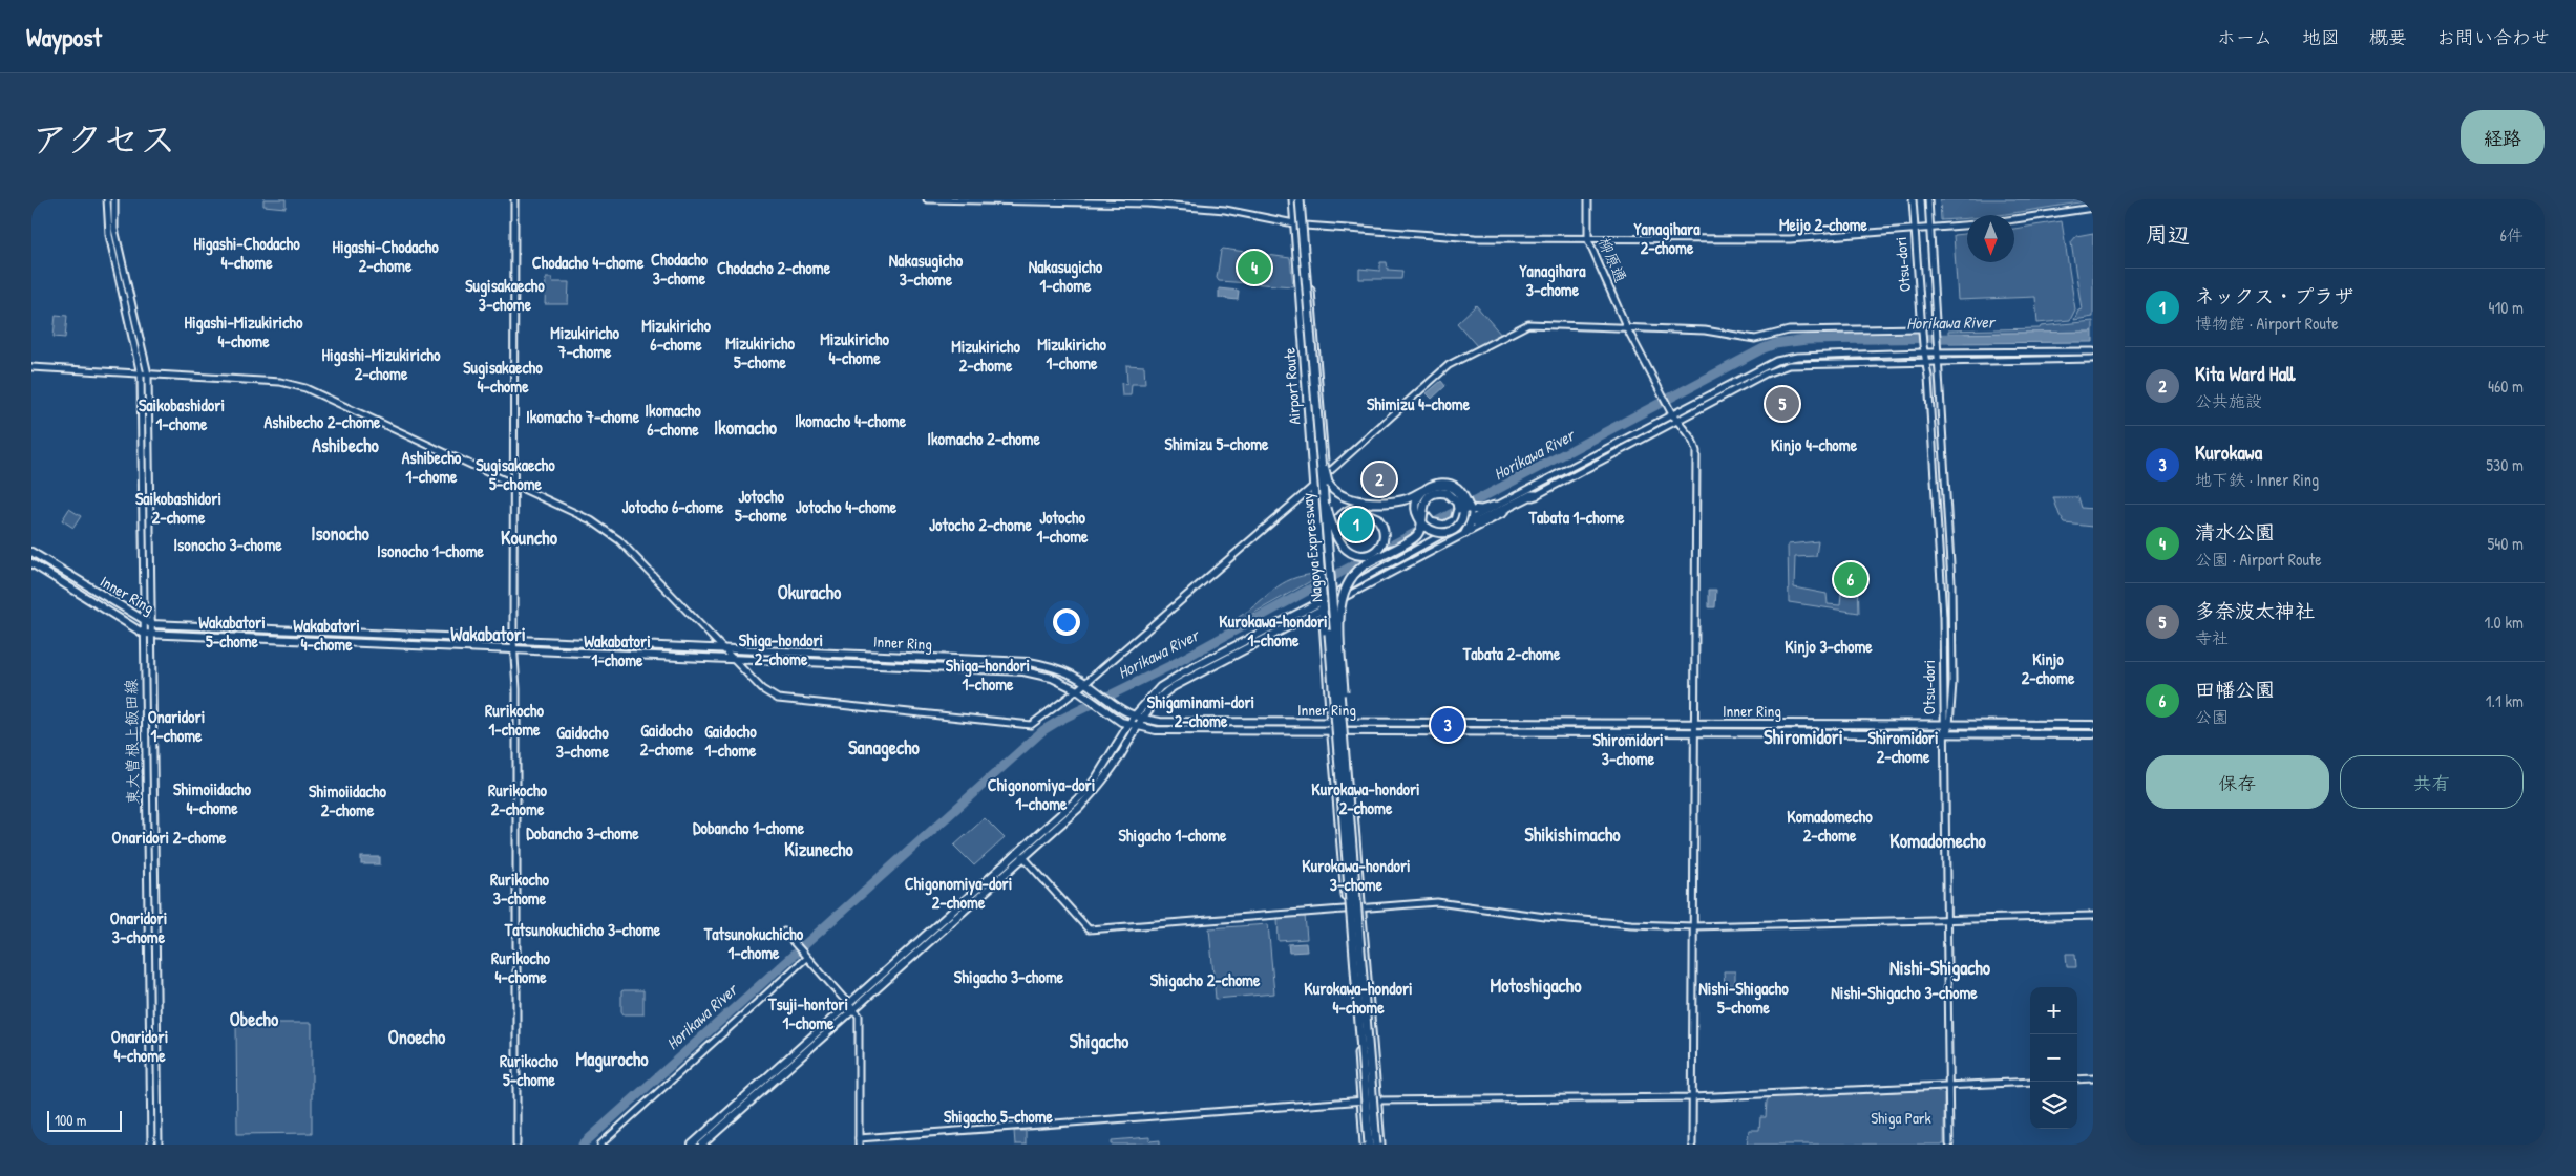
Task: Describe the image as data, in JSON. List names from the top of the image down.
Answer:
{
  "streets": {
    "highway": ["Airport Route", "Nagoya Expressway"],
    "main road": ["Inner Ring"],
    "street": ["柳原通", "Otsu-dori", "東大曽根上飯田線"]
  },
  "crossings": [
    ["Otsu-dori", "Inner Ring"],
    ["Airport Route", "Nagoya Expressway"],
    ["Airport Route", "Inner Ring"],
    ["Inner Ring", "東大曽根上飯田線"]
  ],
  "districts": [
    "Meijo 2-chome",
    "Yanagihara 2-chome",
    "Higashi-Chodacho 4-chome",
    "Higashi-Chodacho 2-chome",
    "Chodacho 3-chome",
    "Nakasugicho 3-chome",
    "Chodacho 4-chome",
    "Nakasugicho 1-chome",
    "Chodacho 2-chome",
    "Yanagihara 3-chome",
    "Sugisakaecho 3-chome",
    "Higashi-Mizukiricho 4-chome",
    "Mizukiricho 6-chome",
    "Mizukiricho 7-chome",
    "Mizukiricho 4-chome",
    "Mizukiricho 5-chome",
    "Mizukiricho 1-chome",
    "Mizukiricho 2-chome",
    "Higashi-Mizukiricho 2-chome",
    "Sugisakaecho 4-chome",
    "Shimizu 4-chome",
    "Saikobashidori 1-chome",
    "Ikomacho 6-chome",
    "Ikomacho 7-chome",
    "Ikomacho 4-chome",
    "Ashibecho 2-chome",
    "Ikomacho",
    "Ikomacho 2-chome",
    "Shimizu 5-chome",
    "Kinjo 4-chome",
    "Ashibecho",
    "Ashibecho 1-chome",
    "Sugisakaecho 5-chome",
    "Jotocho 5-chome",
    "Saikobashidori 2-chome",
    "Jotocho 6-chome",
    "Jotocho 4-chome",
    "Jotocho 1-chome",
    "Tabata 1-chome",
    "Jotocho 2-chome",
    "Isonocho",
    "Kouncho",
    "Isonocho 3-chome",
    "Isonocho 1-chome",
    "Okuracho",
    "Kurokawa-hondori 1-chome",
    "Wakabatori 5-chome",
    "Wakabatori 4-chome",
    "Wakabatori",
    "Shiga-hondori 2-chome",
    "Wakabatori 1-chome",
    "Kinjo 3-chome",
    "Tabata 2-chome",
    "Kinjo 2-chome",
    "Shiga-hondori 1-chome",
    "Shigaminami-dori 2-chome",
    "Rurikocho 1-chome",
    "Onaridori 1-chome",
    "Gaidocho 2-chome",
    "Gaidocho 1-chome",
    "Gaidocho 3-chome",
    "Shiromidori",
    "Shiromidori 2-chome",
    "Shiromidori 3-chome",
    "Sanagecho",
    "Chigonomiya-dori 1-chome",
    "Shimoiidacho 4-chome",
    "Kurokawa-hondori 2-chome",
    "Rurikocho 2-chome",
    "Shimoiidacho 2-chome",
    "Komadomecho 2-chome",
    "Dobancho 1-chome",
    "Dobancho 3-chome",
    "Shigacho 1-chome",
    "Shikishimacho",
    "Onaridori 2-chome",
    "Komadomecho",
    "Kizunecho",
    "Kurokawa-hondori 3-chome",
    "Rurikocho 3-chome",
    "Chigonomiya-dori 2-chome",
    "Onaridori 3-chome",
    "Tatsunokuchicho 3-chome",
    "Tatsunokuchicho 1-chome",
    "Rurikocho 4-chome",
    "Nishi-Shigacho",
    "Shigacho 3-chome",
    "Shigacho 2-chome",
    "Motoshigacho",
    "Kurokawa-hondori 4-chome",
    "Nishi-Shigacho 5-chome",
    "Nishi-Shigacho 3-chome",
    "Tsuji-hontori 1-chome",
    "Obecho",
    "Onaridori 4-chome",
    "Onoecho",
    "Shigacho",
    "Magurocho",
    "Rurikocho 5-chome",
    "Shigacho 5-chome"
  ],
  "water": ["Horikawa River"],
  "parks": ["Shiga Park"],
  "scale_bar": "100 m",
  "north": "bottom",
  "page": {
    "header": "Waypost",
    "nav": [
      "ホーム",
      "地図",
      "概要",
      "お問い合わせ"
    ],
    "title": "アクセス",
    "buttons": [
      "経路",
      ["保存", "共有"]
    ],
    "heading": ["周辺", "6件"],
    "pins": [
      "4",
      "5",
      "2",
      "1",
      "6",
      "3"
    ],
    "list": [
      {
        "mark": "1",
        "name": "ネックス・プラザ",
        "note": "博物館 · Airport Route",
        "value": "410 m"
      },
      {
        "mark": "2",
        "name": "Kita Ward Hall",
        "note": "公共施設",
        "value": "460 m"
      },
      {
        "mark": "3",
        "name": "Kurokawa",
        "note": "地下鉄 · Inner Ring",
        "value": "530 m"
      },
      {
        "mark": "4",
        "name": "清水公園",
        "note": "公園 · Airport Route",
        "value": "540 m"
      },
      {
        "mark": "5",
        "name": "多奈波太神社",
        "note": "寺社",
        "value": "1.0 km"
      },
      {
        "mark": "6",
        "name": "田幡公園",
        "note": "公園",
        "value": "1.1 km"
      }
    ],
    "map_buttons": ["+", "−"],
    "scale": "100 m"
  }
}
